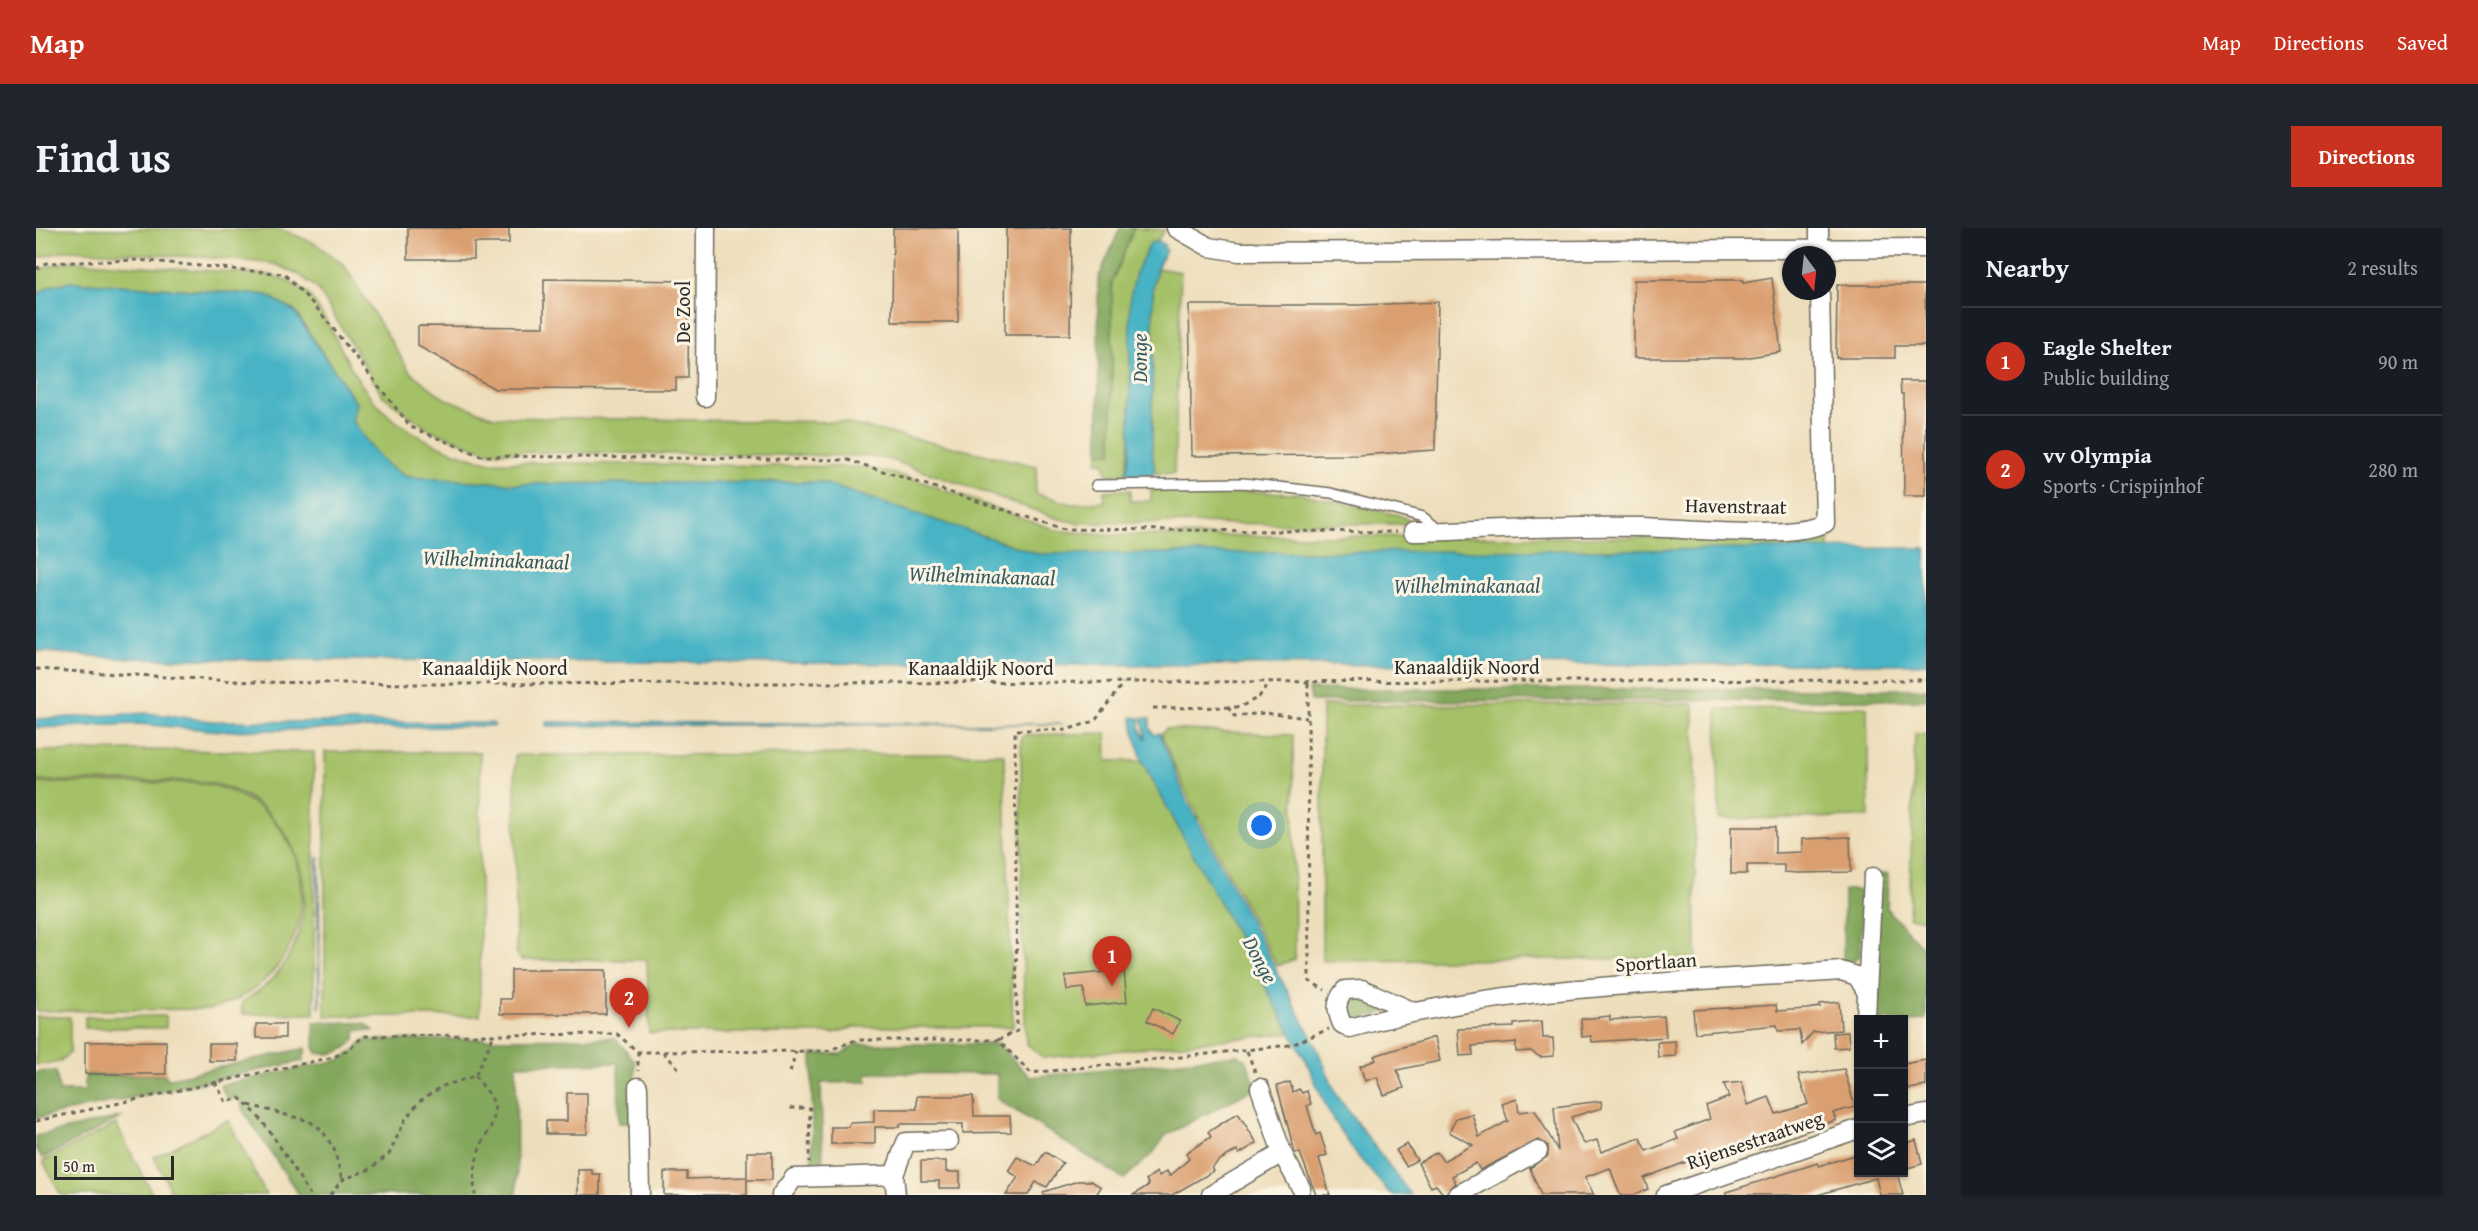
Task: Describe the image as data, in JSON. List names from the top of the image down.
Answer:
{
  "streets": {
    "street": [
      "De Zool",
      "Havenstraat",
      "Sportlaan",
      "Rijensestraatweg"
    ],
    "path": ["Kanaaldijk Noord"]
  },
  "water": ["Donge", "Wilhelminakanaal"],
  "scale_bar": "50 m",
  "north": "bottom",
  "page": {
    "header": "Map",
    "nav": ["Map", "Directions", "Saved"],
    "title": "Find us",
    "buttons": "Directions",
    "heading": ["Nearby", "2 results"],
    "list": [
      {
        "mark": "1",
        "name": "Eagle Shelter",
        "note": "Public building",
        "value": "90 m"
      },
      {
        "mark": "2",
        "name": "vv Olympia",
        "note": "Sports · Crispijnhof",
        "value": "280 m"
      }
    ],
    "pins": ["1", "2"],
    "map_buttons": ["+", "−"],
    "scale": "50 m"
  }
}
